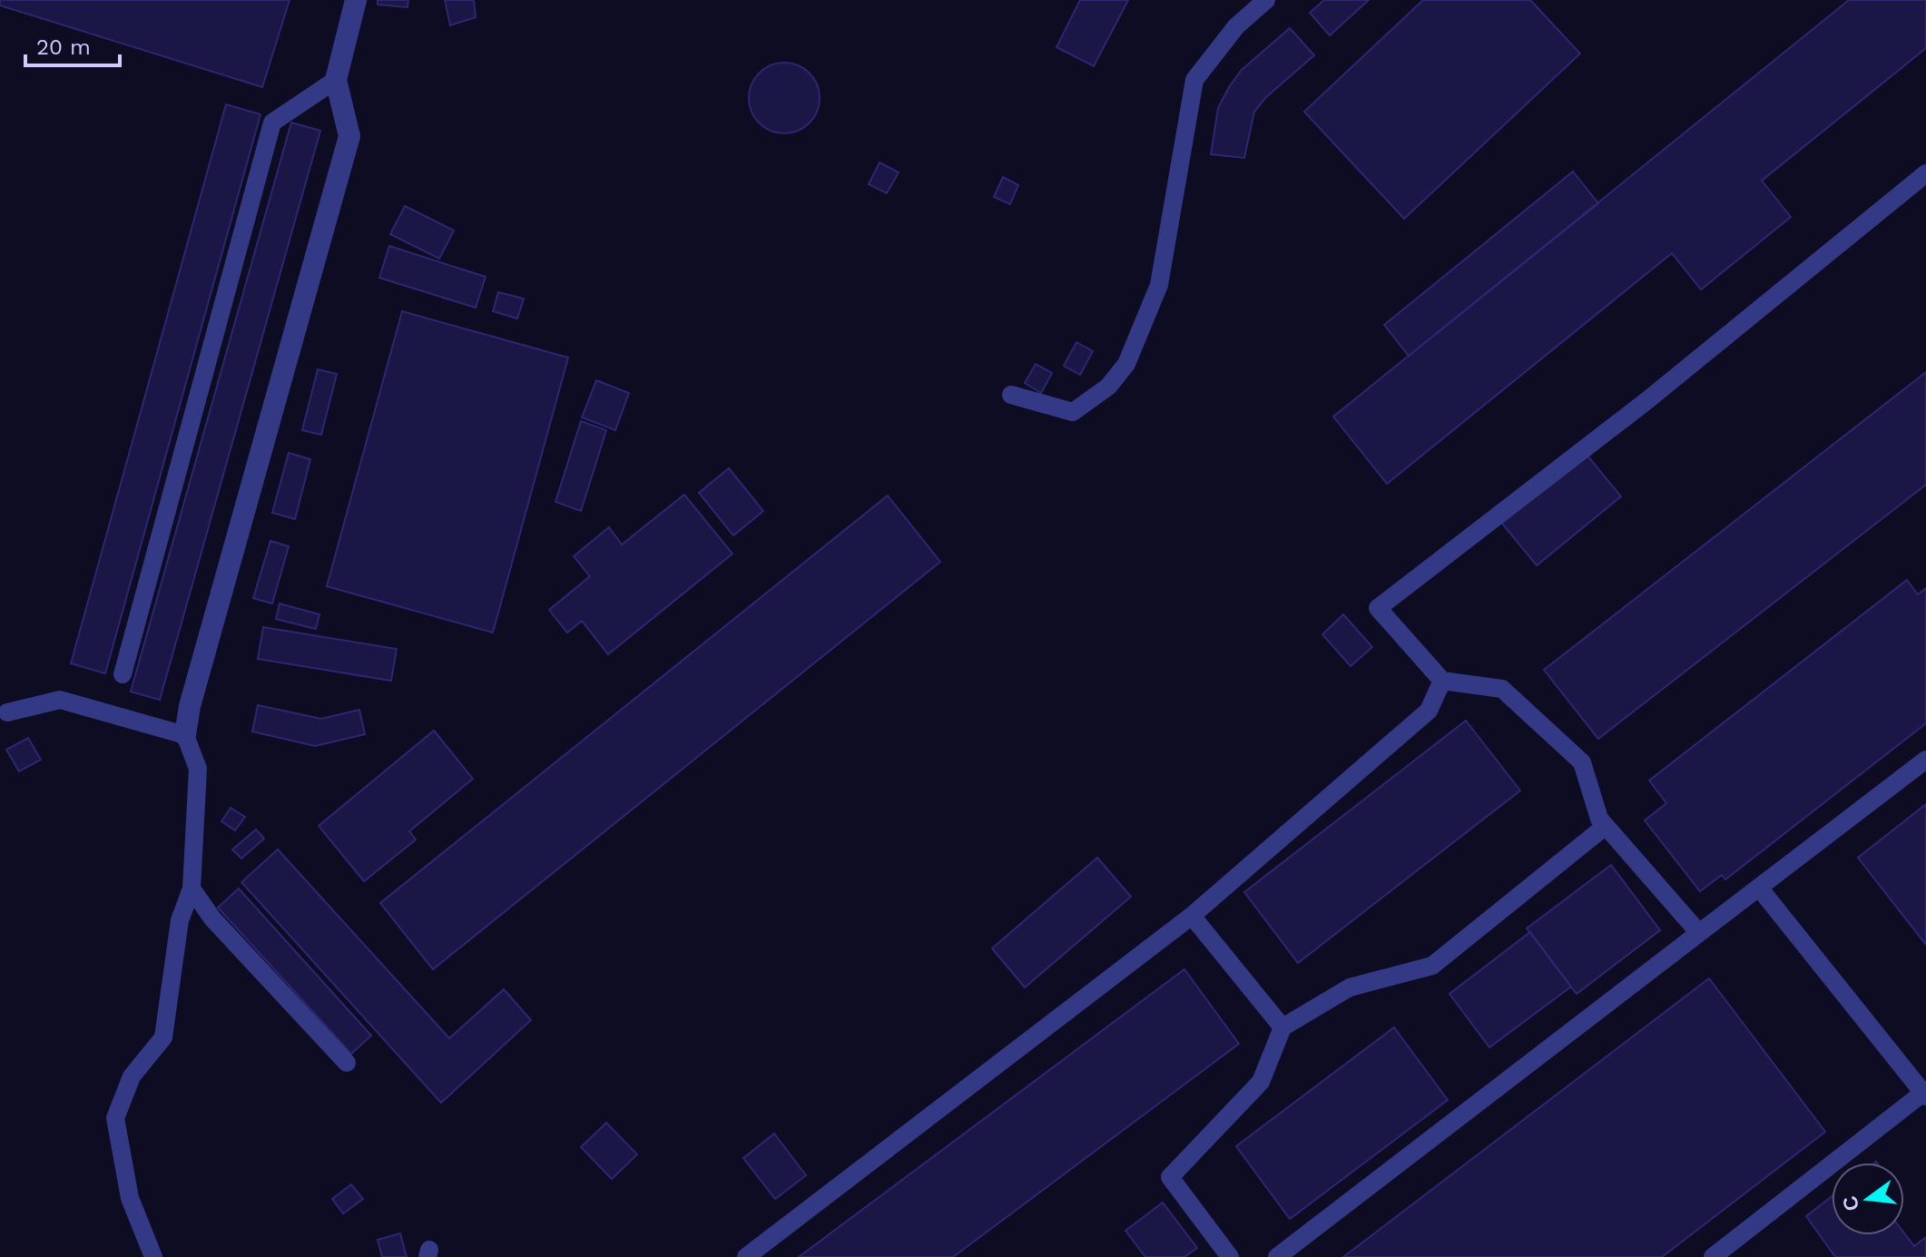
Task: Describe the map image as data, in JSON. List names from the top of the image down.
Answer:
{
  "scale_bar": "20 m",
  "north": "left"
}
